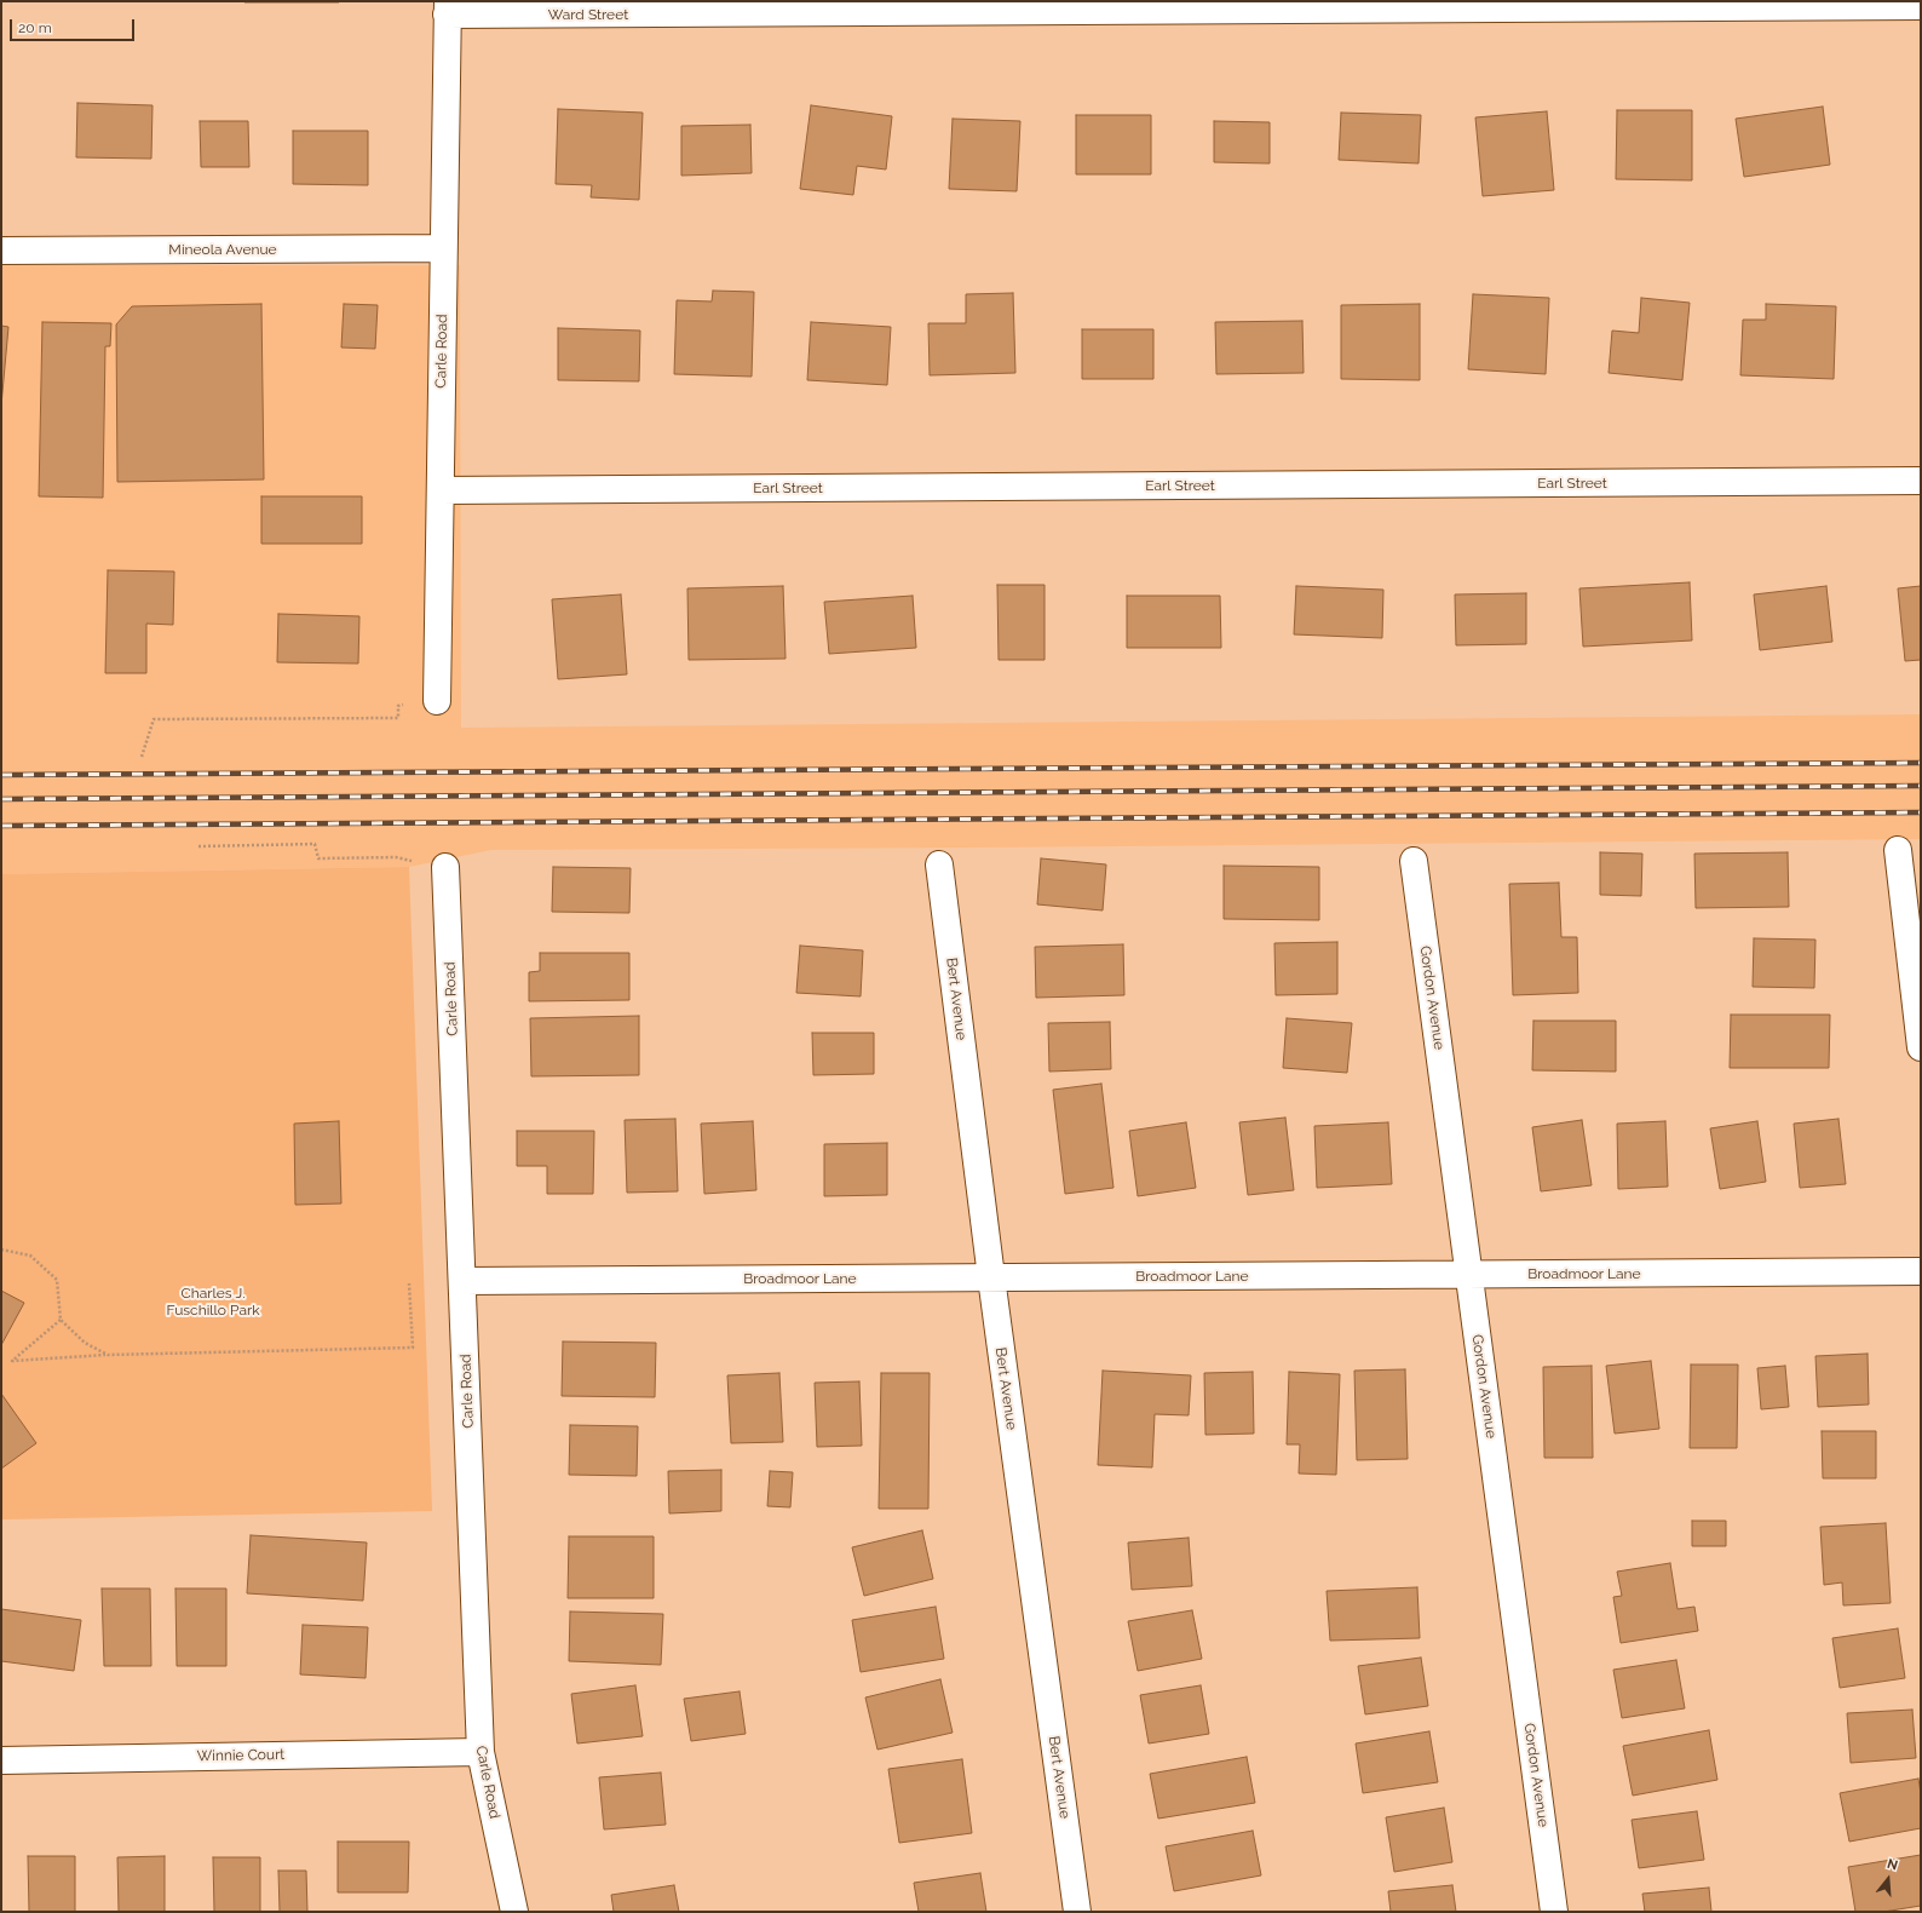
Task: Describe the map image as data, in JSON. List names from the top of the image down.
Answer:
{
  "streets": {
    "street": [
      "Ward Street",
      "Mineola Avenue",
      "Carle Road",
      "Earl Street",
      "Gordon Avenue",
      "Bert Avenue",
      "Broadmoor Lane",
      "Winnie Court"
    ]
  },
  "crossings": [
    ["Ward Street", "Carle Road"],
    ["Mineola Avenue", "Carle Road"],
    ["Carle Road", "Earl Street"],
    ["Carle Road", "Broadmoor Lane"],
    ["Carle Road", "Winnie Court"],
    ["Gordon Avenue", "Broadmoor Lane"],
    ["Bert Avenue", "Broadmoor Lane"]
  ],
  "parks": ["Charles J. Fuschillo Park"],
  "scale_bar": "20 m",
  "north": "top"
}
